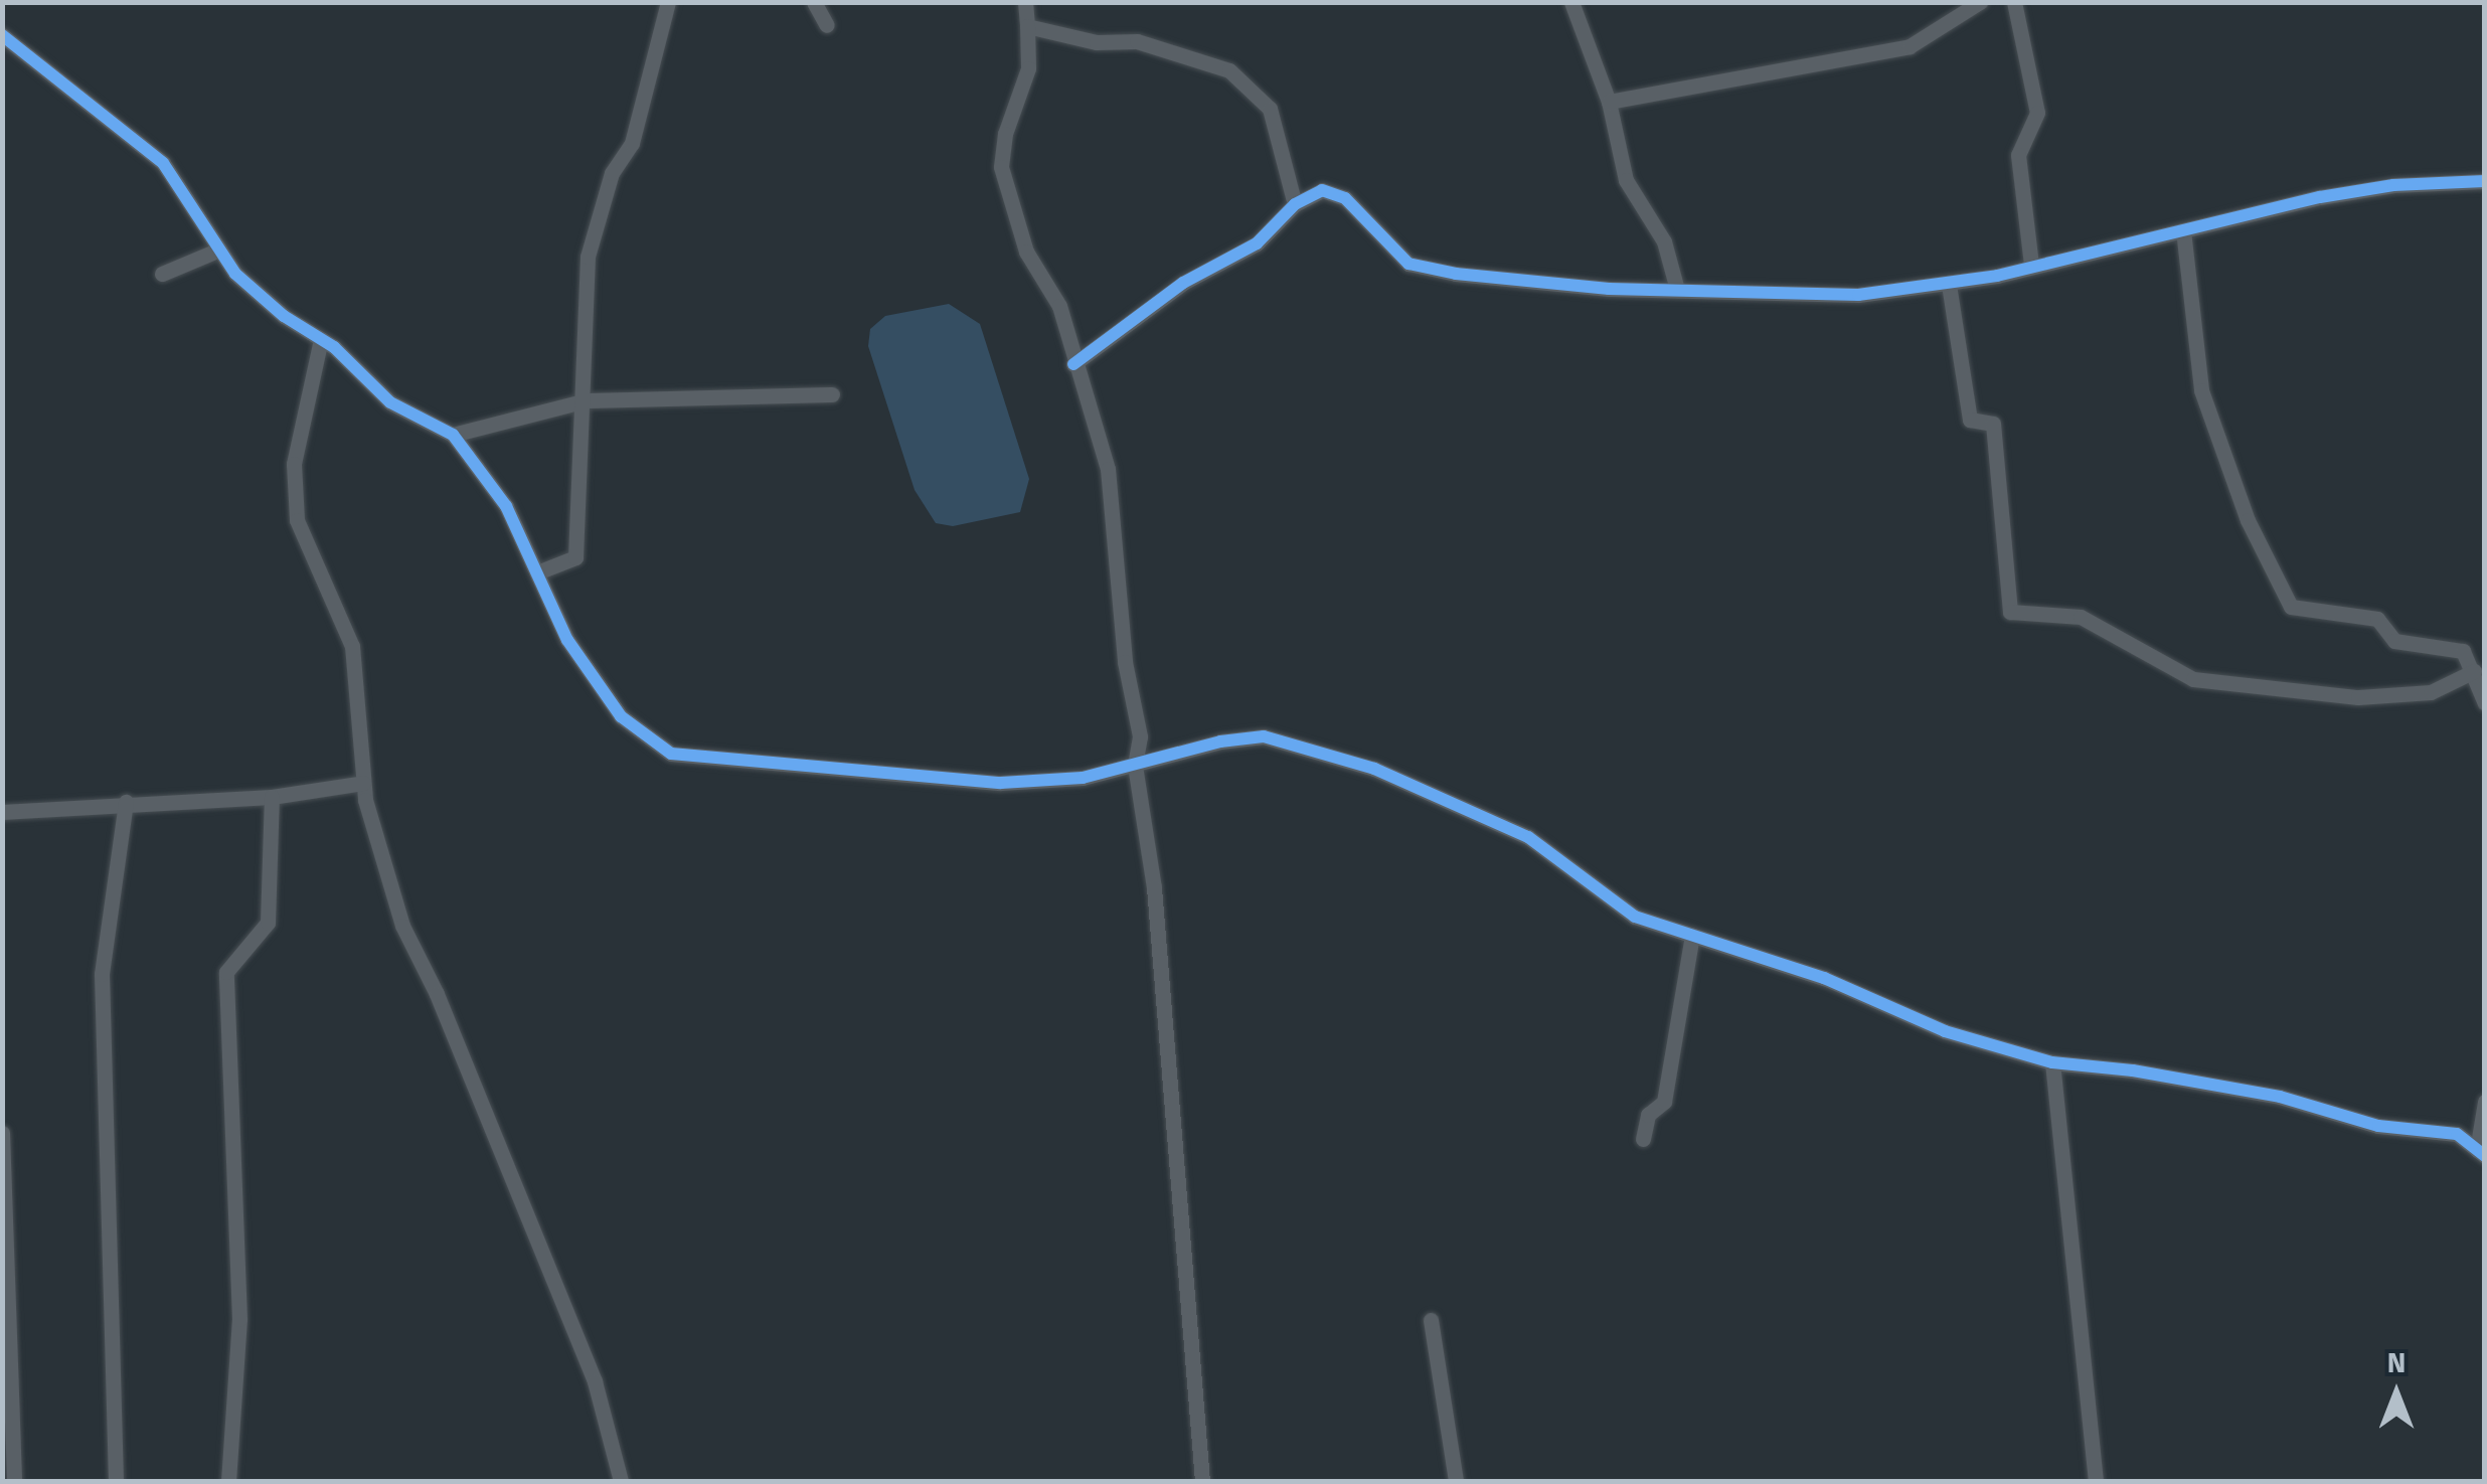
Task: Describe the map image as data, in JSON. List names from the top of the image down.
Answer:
{
  "north": "top"
}
